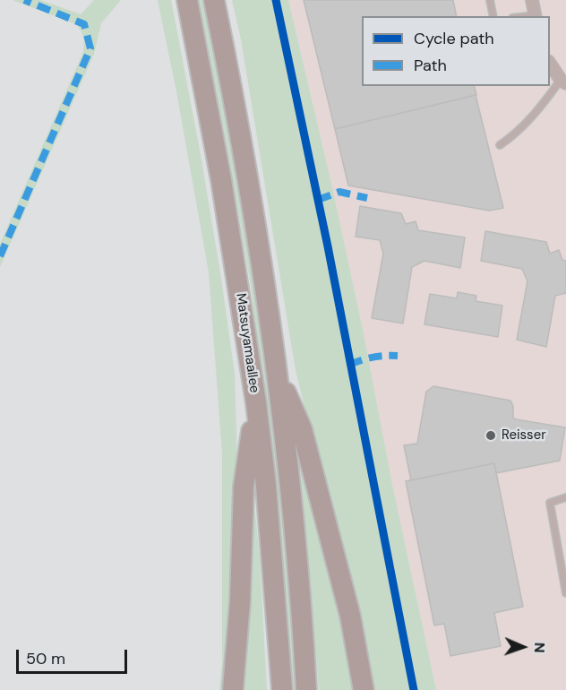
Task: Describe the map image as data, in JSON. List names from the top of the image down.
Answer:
{
  "streets": {
    "highway": ["Matsuyamaallee"]
  },
  "places": ["Reisser"],
  "legend": ["Cycle path", "Path"],
  "scale_bar": "50 m",
  "north": "right"
}
